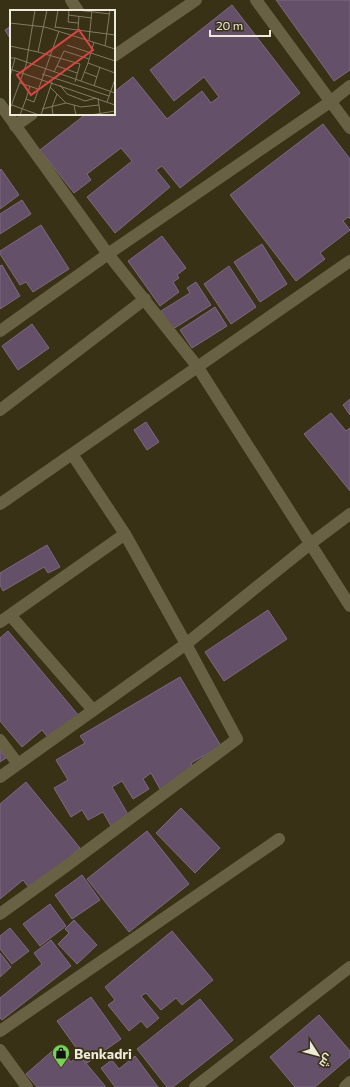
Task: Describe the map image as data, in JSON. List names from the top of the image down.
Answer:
{
  "places": {
    "shop": ["Benkadri"]
  },
  "scale_bar": "20 m",
  "north": "bottom right"
}
